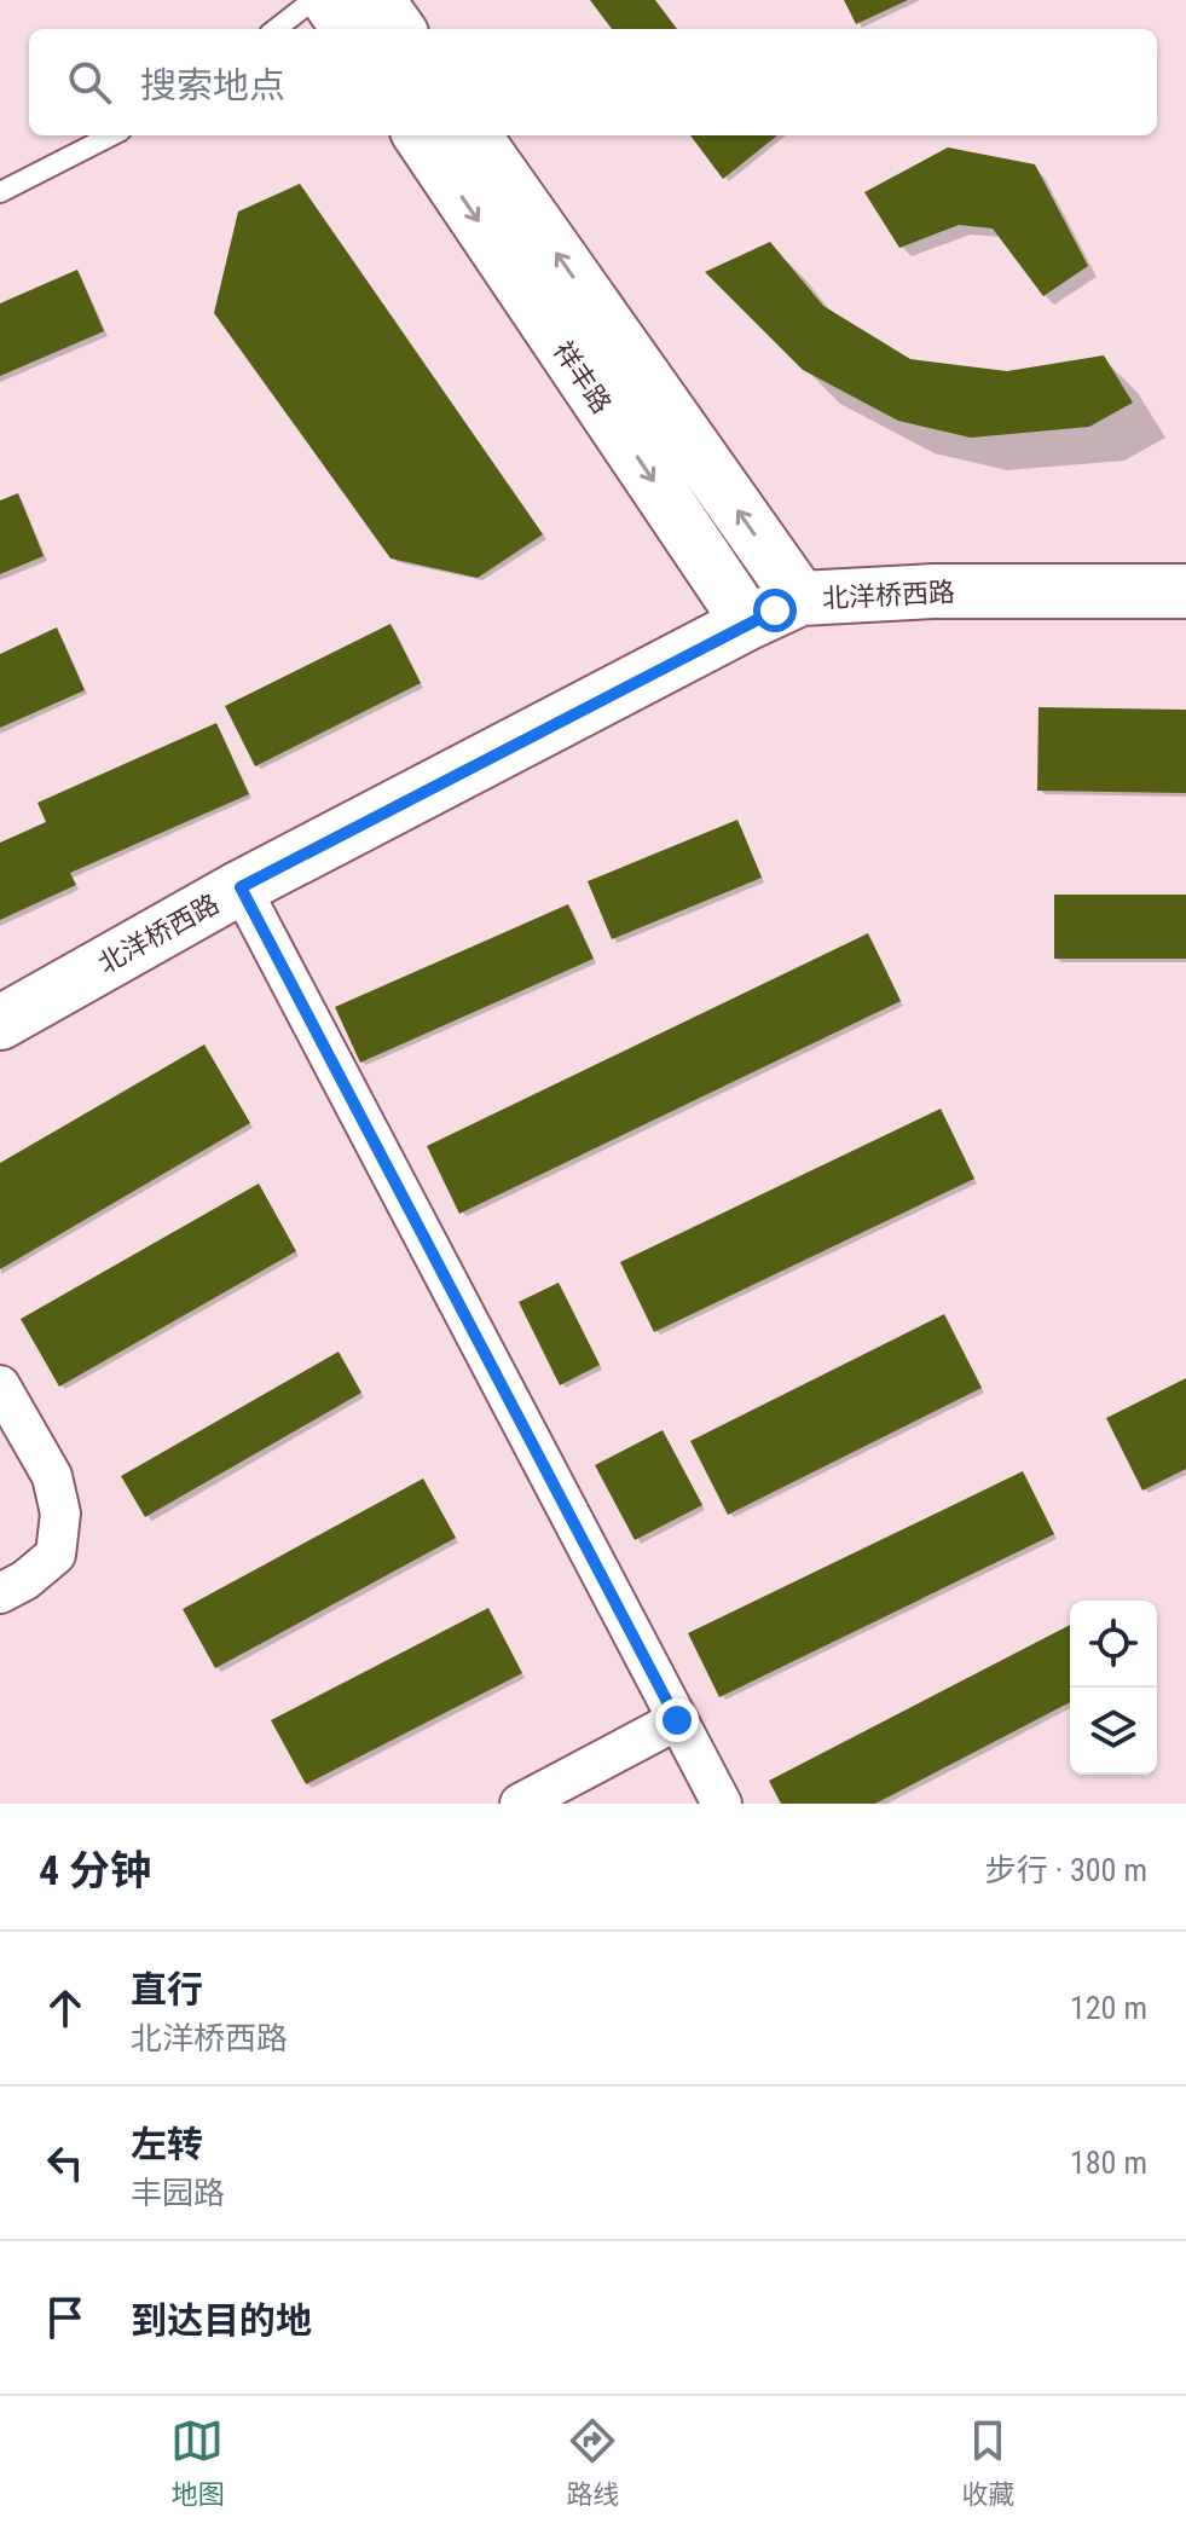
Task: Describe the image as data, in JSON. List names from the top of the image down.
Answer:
{
  "streets": {
    "main road": ["祥丰路", "北洋桥西路"]
  },
  "crossings": [
    ["祥丰路", "北洋桥西路"]
  ],
  "page": {
    "search": "搜索地点",
    "heading": ["4 分钟", "步行 · 300 m"],
    "list": [
      ["直行", "北洋桥西路", "120 m"],
      ["左转", "丰园路", "180 m"],
      "到达目的地"
    ],
    "nav": ["地图", "路线", "收藏"]
  }
}
